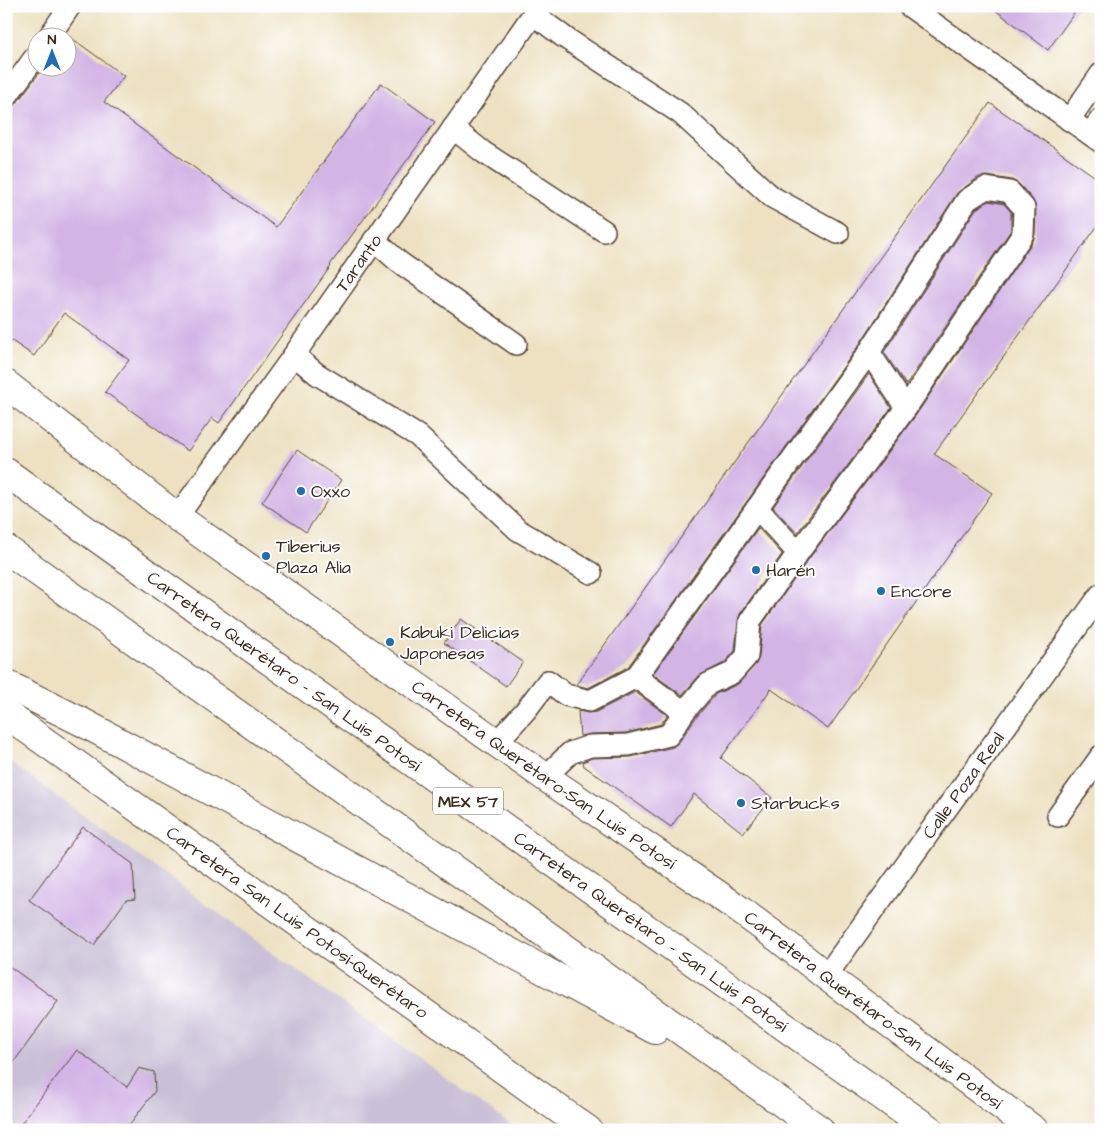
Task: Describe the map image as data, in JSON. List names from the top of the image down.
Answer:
{
  "streets": {
    "main road": [
      "Carretera Querétaro - San Luis Potosí",
      "Carretera Querétaro-San Luis Potosí",
      "MEX 57",
      "Carretera San Luis Potosí-Querétaro"
    ],
    "street": ["Taranto", "Calle Poza Real"]
  },
  "crossings": [
    ["Taranto", "Carretera Querétaro-San Luis Potosí"],
    ["Carretera Querétaro-San Luis Potosí", "Calle Poza Real"]
  ],
  "places": [
    "Oxxo",
    "Tiberius Plaza Alia",
    "Harén",
    "Encore",
    "Kabuki Delicias Japonesas",
    "Starbucks"
  ],
  "north": "top"
}
